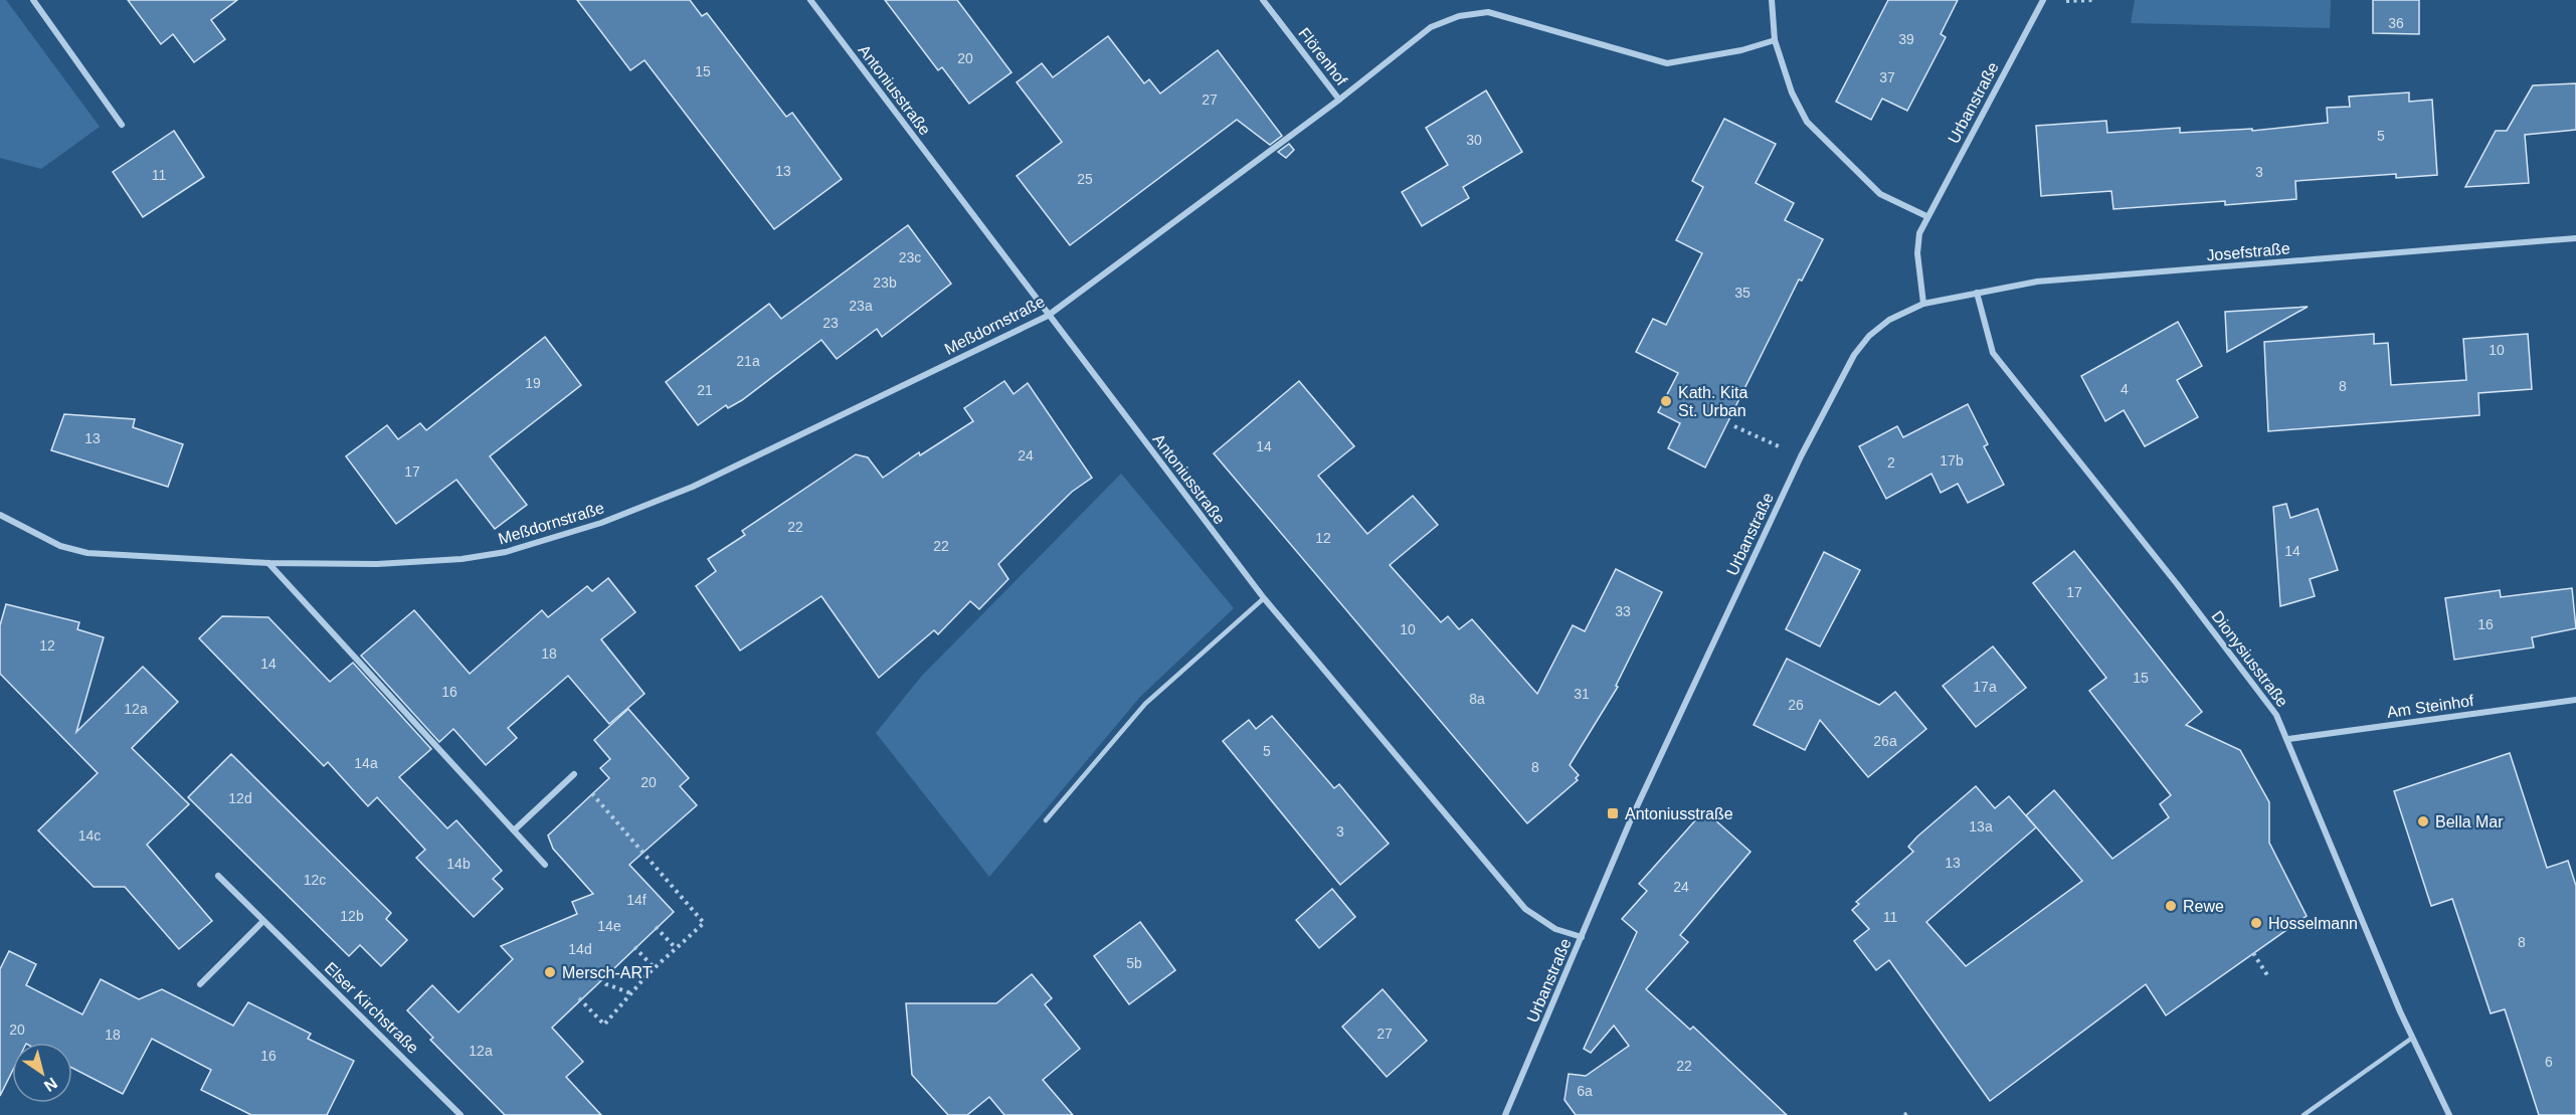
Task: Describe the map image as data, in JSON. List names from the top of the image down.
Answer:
{
  "streets": {
    "street": [
      "Flörenhof",
      "Antoniusstraße",
      "Urbanstraße",
      "Josefstraße",
      "Meßdornstraße",
      "Dionysiusstraße",
      "Am Steinhof",
      "Elser Kirchstraße"
    ]
  },
  "crossings": [
    ["Flörenhof", "Meßdornstraße"],
    ["Antoniusstraße", "Urbanstraße"],
    ["Antoniusstraße", "Meßdornstraße"],
    ["Urbanstraße", "Josefstraße"],
    ["Josefstraße", "Dionysiusstraße"],
    ["Dionysiusstraße", "Am Steinhof"]
  ],
  "places": {
    "other": [
      "Kath. Kita St. Urban",
      "Bella Mar",
      "Rewe",
      "Hosselmann",
      "Mersch-ART"
    ],
    "transit": ["Antoniusstraße"]
  },
  "house_numbers": [
    "36",
    "39",
    "20",
    "15",
    "37",
    "27",
    "5",
    "30",
    "13",
    "3",
    "11",
    "25",
    "23c",
    "23b",
    "35",
    "23a",
    "23",
    "10",
    "21a",
    "19",
    "8",
    "4",
    "21",
    "13",
    "14",
    "24",
    "17b",
    "2",
    "17",
    "22",
    "12",
    "22",
    "14",
    "17",
    "33",
    "16",
    "10",
    "12",
    "18",
    "14",
    "15",
    "17a",
    "16",
    "31",
    "8a",
    "26",
    "12a",
    "26a",
    "5",
    "14a",
    "8",
    "20",
    "12d",
    "13a",
    "3",
    "14c",
    "13",
    "14b",
    "12c",
    "24",
    "14f",
    "12b",
    "11",
    "14e",
    "8",
    "14d",
    "5b",
    "20",
    "27",
    "18",
    "12a",
    "16",
    "6",
    "22",
    "6a"
  ],
  "north": "bottom right"
}
